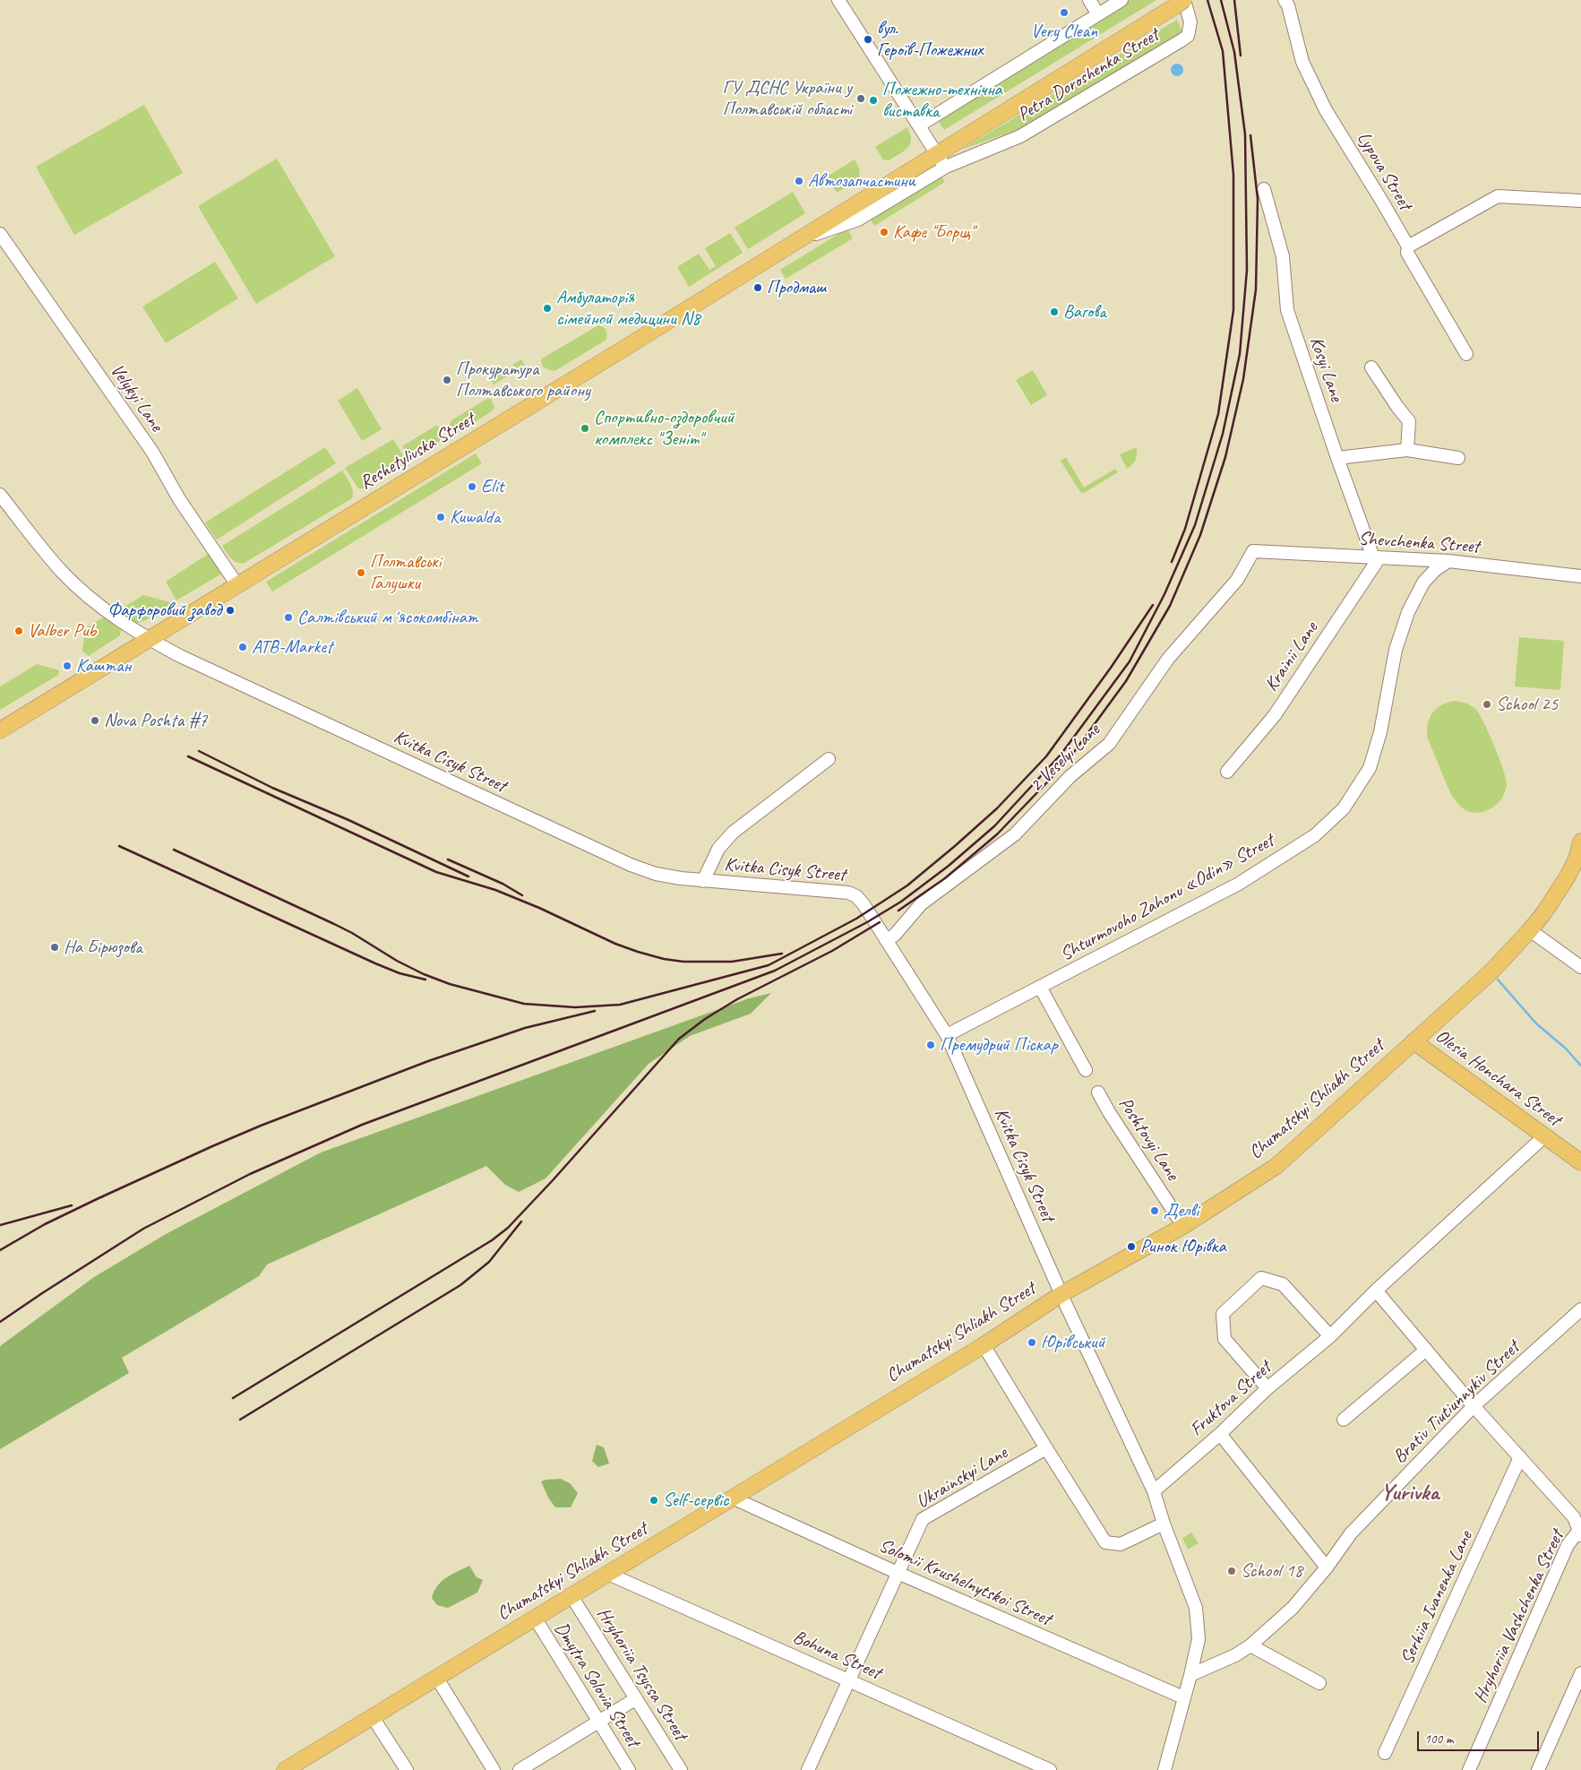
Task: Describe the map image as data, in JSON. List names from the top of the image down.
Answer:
{
  "streets": {
    "main road": ["Reshetylivska Street", "Olesia Honchara Street", "Chumatskyi Shliakh Street"],
    "street": [
      "Petra Doroshenka Street",
      "Lypova Street",
      "Kosyi Lane",
      "Velykyi Lane",
      "Shevchenka Street",
      "Krainii Lane",
      "2 Veselyi Lane",
      "Kvitka Cisyk Street",
      "Shturmovoho Zahonu «Odin» Street",
      "Poshtovyi Lane",
      "Fruktova Street",
      "Brativ Tiutiunnykiv Street",
      "Ukrainskyi Lane",
      "Solomii Krushelnytskoi Street",
      "Serhiia Ivanenka Lane",
      "Hryhoriia Vashchenka Street",
      "Bohuna Street",
      "Hryhoriia Tsyssa Street",
      "Dmytra Solovia Street"
    ]
  },
  "crossings": [
    ["Petra Doroshenka Street", "Reshetylivska Street"],
    ["Kosyi Lane", "Shevchenka Street"],
    ["Kosyi Lane", "Krainii Lane"],
    ["Velykyi Lane", "Reshetylivska Street"],
    ["Reshetylivska Street", "Kvitka Cisyk Street"],
    ["Shevchenka Street", "Krainii Lane"],
    ["Shevchenka Street", "2 Veselyi Lane"],
    ["Shevchenka Street", "Shturmovoho Zahonu «Odin» Street"],
    ["2 Veselyi Lane", "Kvitka Cisyk Street"],
    ["Kvitka Cisyk Street", "Shturmovoho Zahonu «Odin» Street"],
    ["Kvitka Cisyk Street", "Chumatskyi Shliakh Street"],
    ["Kvitka Cisyk Street", "Fruktova Street"],
    ["Olesia Honchara Street", "Chumatskyi Shliakh Street"],
    ["Olesia Honchara Street", "Fruktova Street"],
    ["Chumatskyi Shliakh Street", "Poshtovyi Lane"],
    ["Chumatskyi Shliakh Street", "Solomii Krushelnytskoi Street"],
    ["Chumatskyi Shliakh Street", "Bohuna Street"],
    ["Chumatskyi Shliakh Street", "Hryhoriia Tsyssa Street"],
    ["Chumatskyi Shliakh Street", "Dmytra Solovia Street"],
    ["Ukrainskyi Lane", "Solomii Krushelnytskoi Street"],
    ["Ukrainskyi Lane", "Bohuna Street"]
  ],
  "districts": ["Yurivka"],
  "places": [
    "Very Clean",
    "вул. Героїв-Пожежних",
    "ГУ ДСНС України у Полтавській області",
    "Пожежно-технічна виставка",
    "Автозапчастини",
    "Кафе \"Борщ\"",
    "Продмаш",
    "Амбулаторія сімейной медицини N8",
    "Вагова",
    "Прокуратура Полтавського району",
    "Спортивно-оздоровчий комплекс \"Зеніт\"",
    "Elit",
    "Kuwalda",
    "Полтавські Галушки",
    "Фарфоровий завод",
    "Салтівський мʼясокомбінат",
    "Valber Pub",
    "ATB-Market",
    "Каштан",
    "School 25",
    "Nova Poshta #7",
    "На Бірюзова",
    "Премудрий Піскар",
    "Делві",
    "Ринок Юрівка",
    "Юрівський",
    "Self-сервіс",
    "School 18"
  ],
  "scale_bar": "100 m"
}
